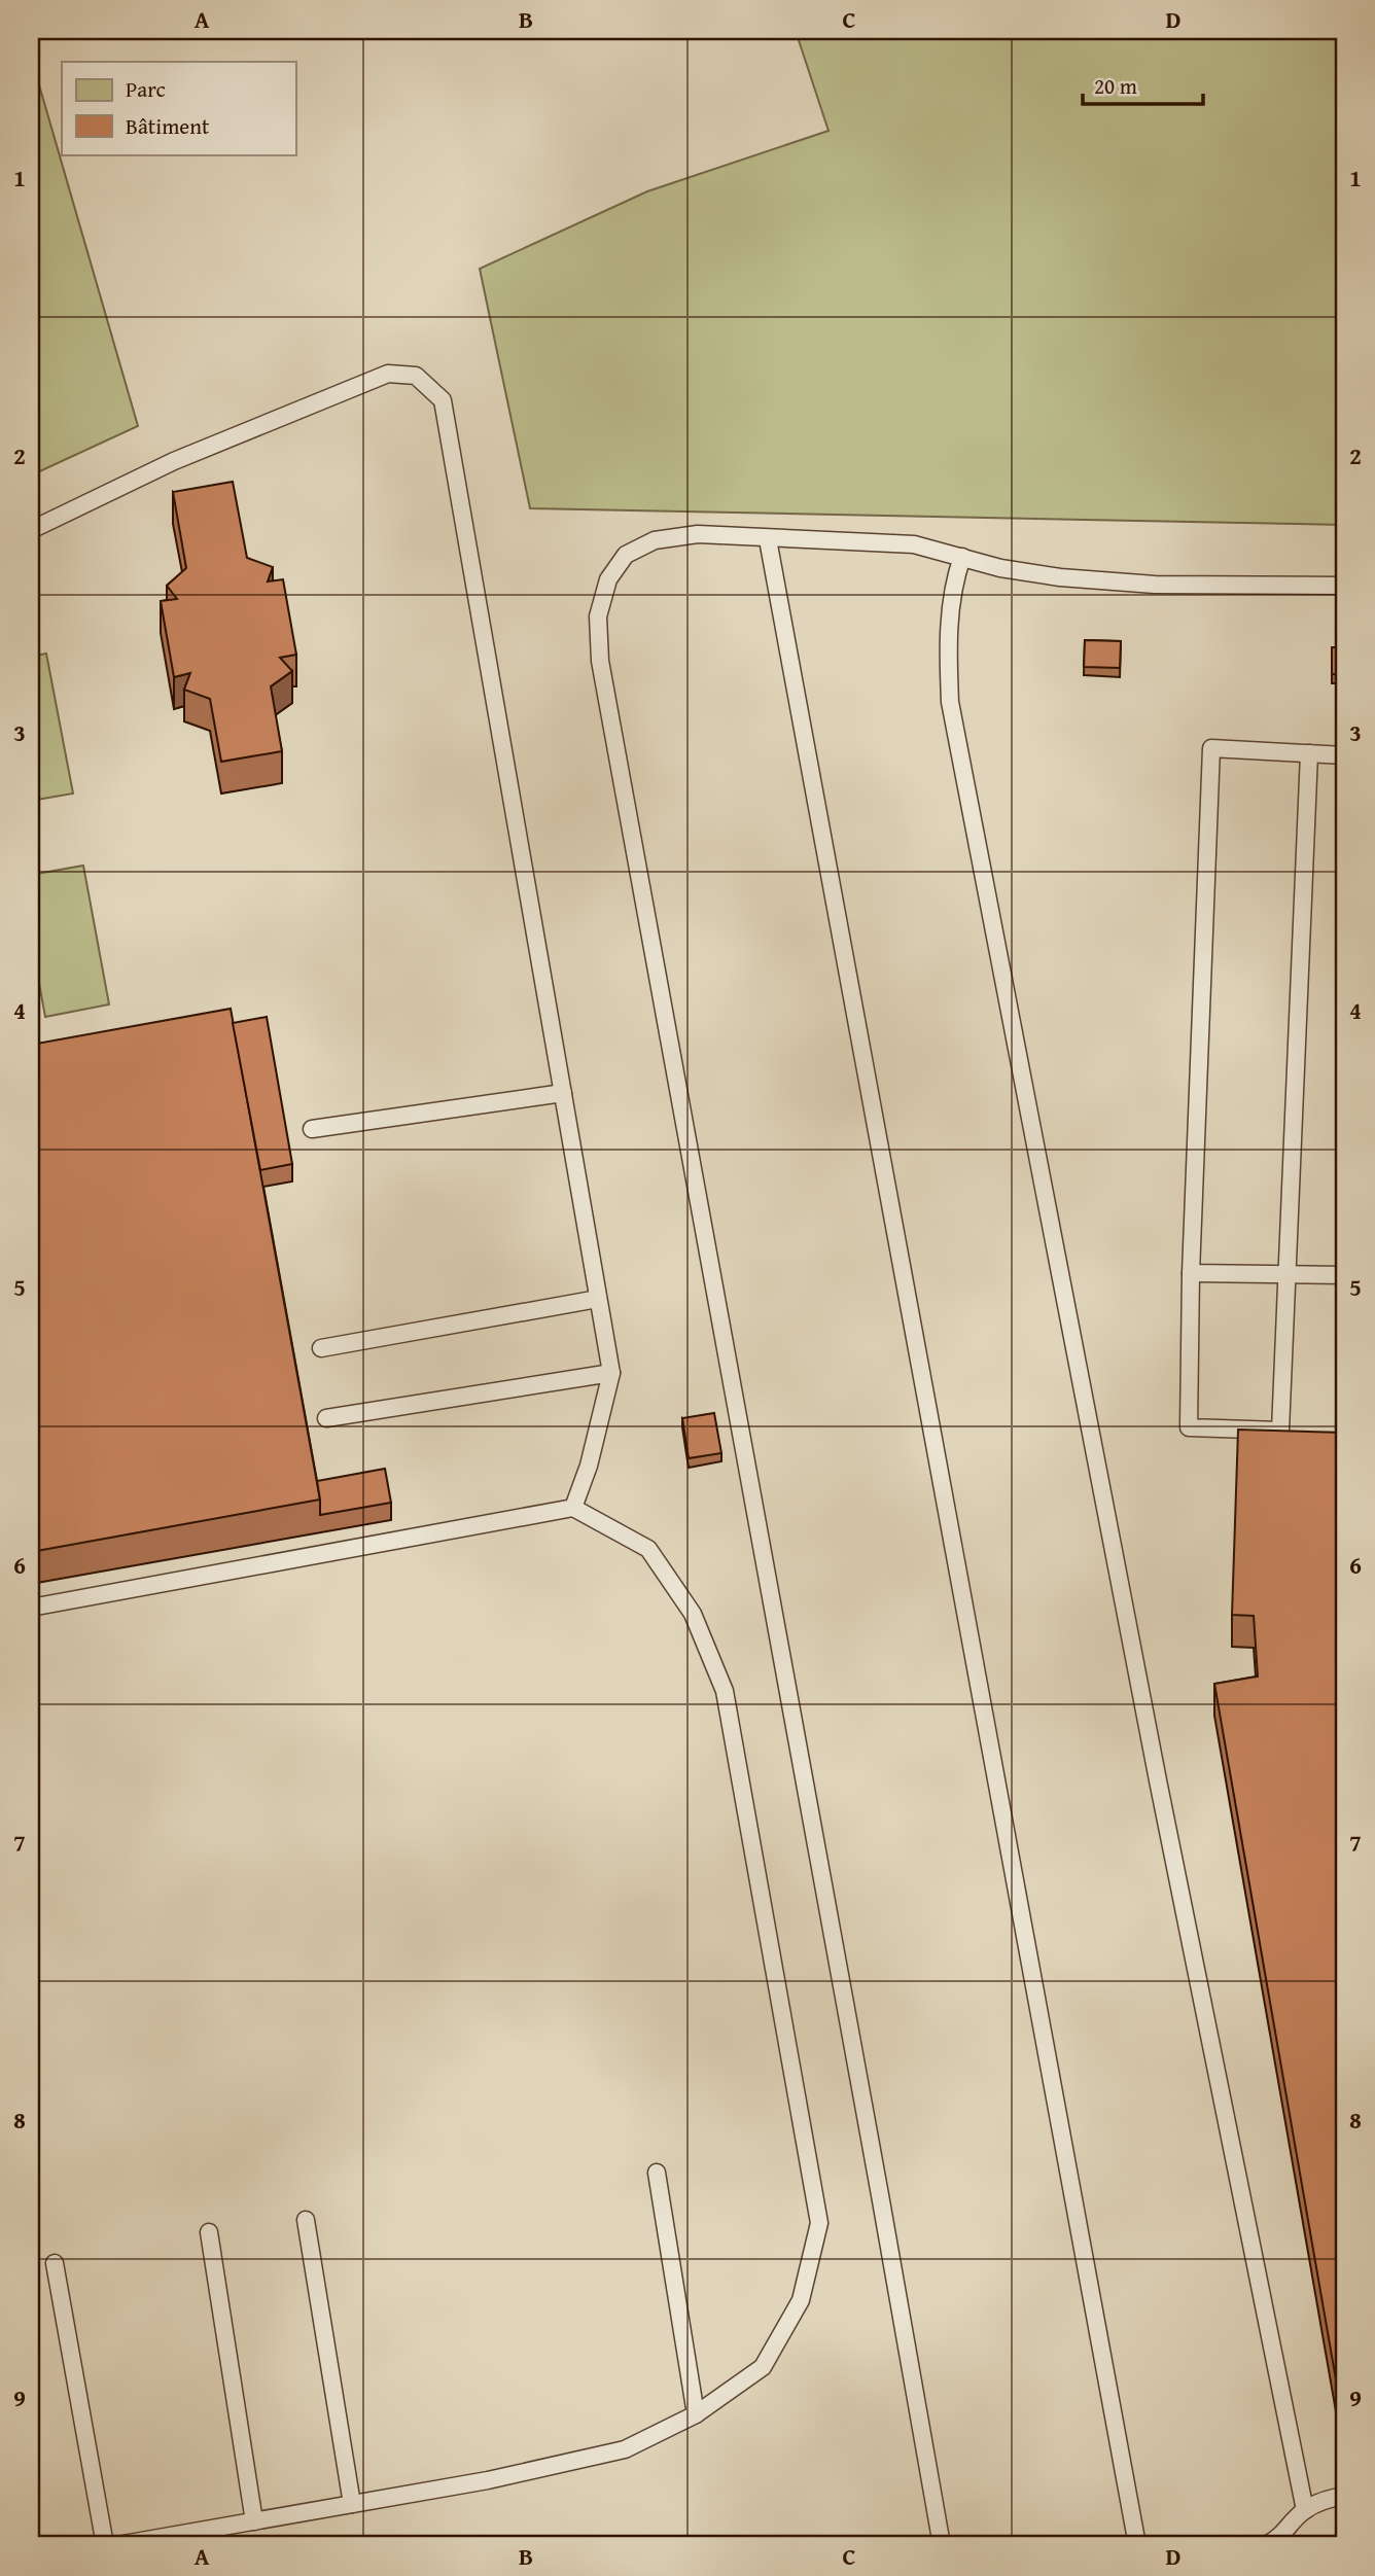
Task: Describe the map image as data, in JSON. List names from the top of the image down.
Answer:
{
  "legend": ["Parc", "Bâtiment"],
  "scale_bar": "20 m",
  "grid": {
    "columns": [
      "A",
      "B",
      "C",
      "D"
    ],
    "rows": [
      "1",
      "2",
      "3",
      "4",
      "5",
      "6",
      "7",
      "8",
      "9"
    ]
  }
}
